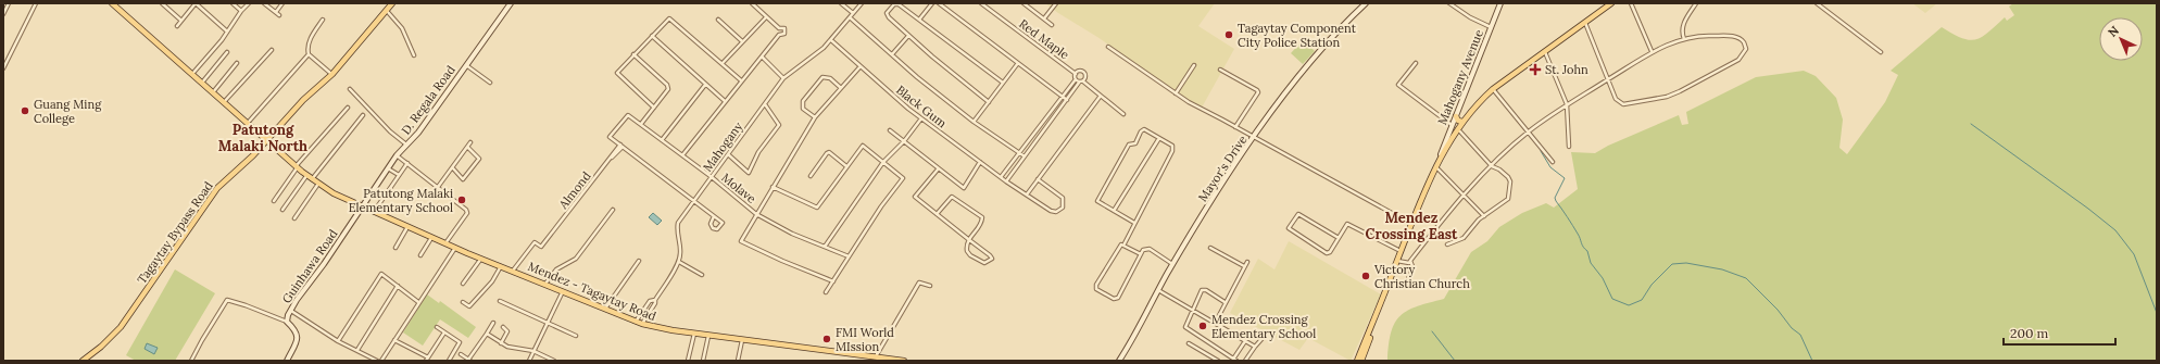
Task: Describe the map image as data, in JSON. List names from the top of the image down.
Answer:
{
  "streets": {
    "main road": ["Tagaytay Bypass Road", "Mendez - Tagaytay Road"],
    "street": [
      "Red Maple",
      "Mahogany Avenue",
      "D. Regala Road",
      "Black Gum",
      "Mahogany",
      "Mayor's Drive",
      "Molave",
      "Almond",
      "Guinhawa Road"
    ]
  },
  "crossings": [
    ["D. Regala Road", "Guinhawa Road"],
    ["D. Regala Road", "Mendez - Tagaytay Road"],
    ["Black Gum", "Mahogany"],
    ["Mahogany", "Molave"],
    ["Molave", "Almond"],
    ["Almond", "Mendez - Tagaytay Road"],
    ["Tagaytay Bypass Road", "Mendez - Tagaytay Road"],
    ["Guinhawa Road", "Mendez - Tagaytay Road"]
  ],
  "districts": ["Patutong Malaki North", "Mendez Crossing East"],
  "places": {
    "other": [
      "Tagaytay Component City Police Station",
      "Guang Ming College",
      "Patutong Malaki Elementary School",
      "Victory Christian Church",
      "Mendez Crossing Elementary School",
      "FMI World MIssion"
    ],
    "health": ["St. John"]
  },
  "scale_bar": "200 m",
  "north": "top left"
}
